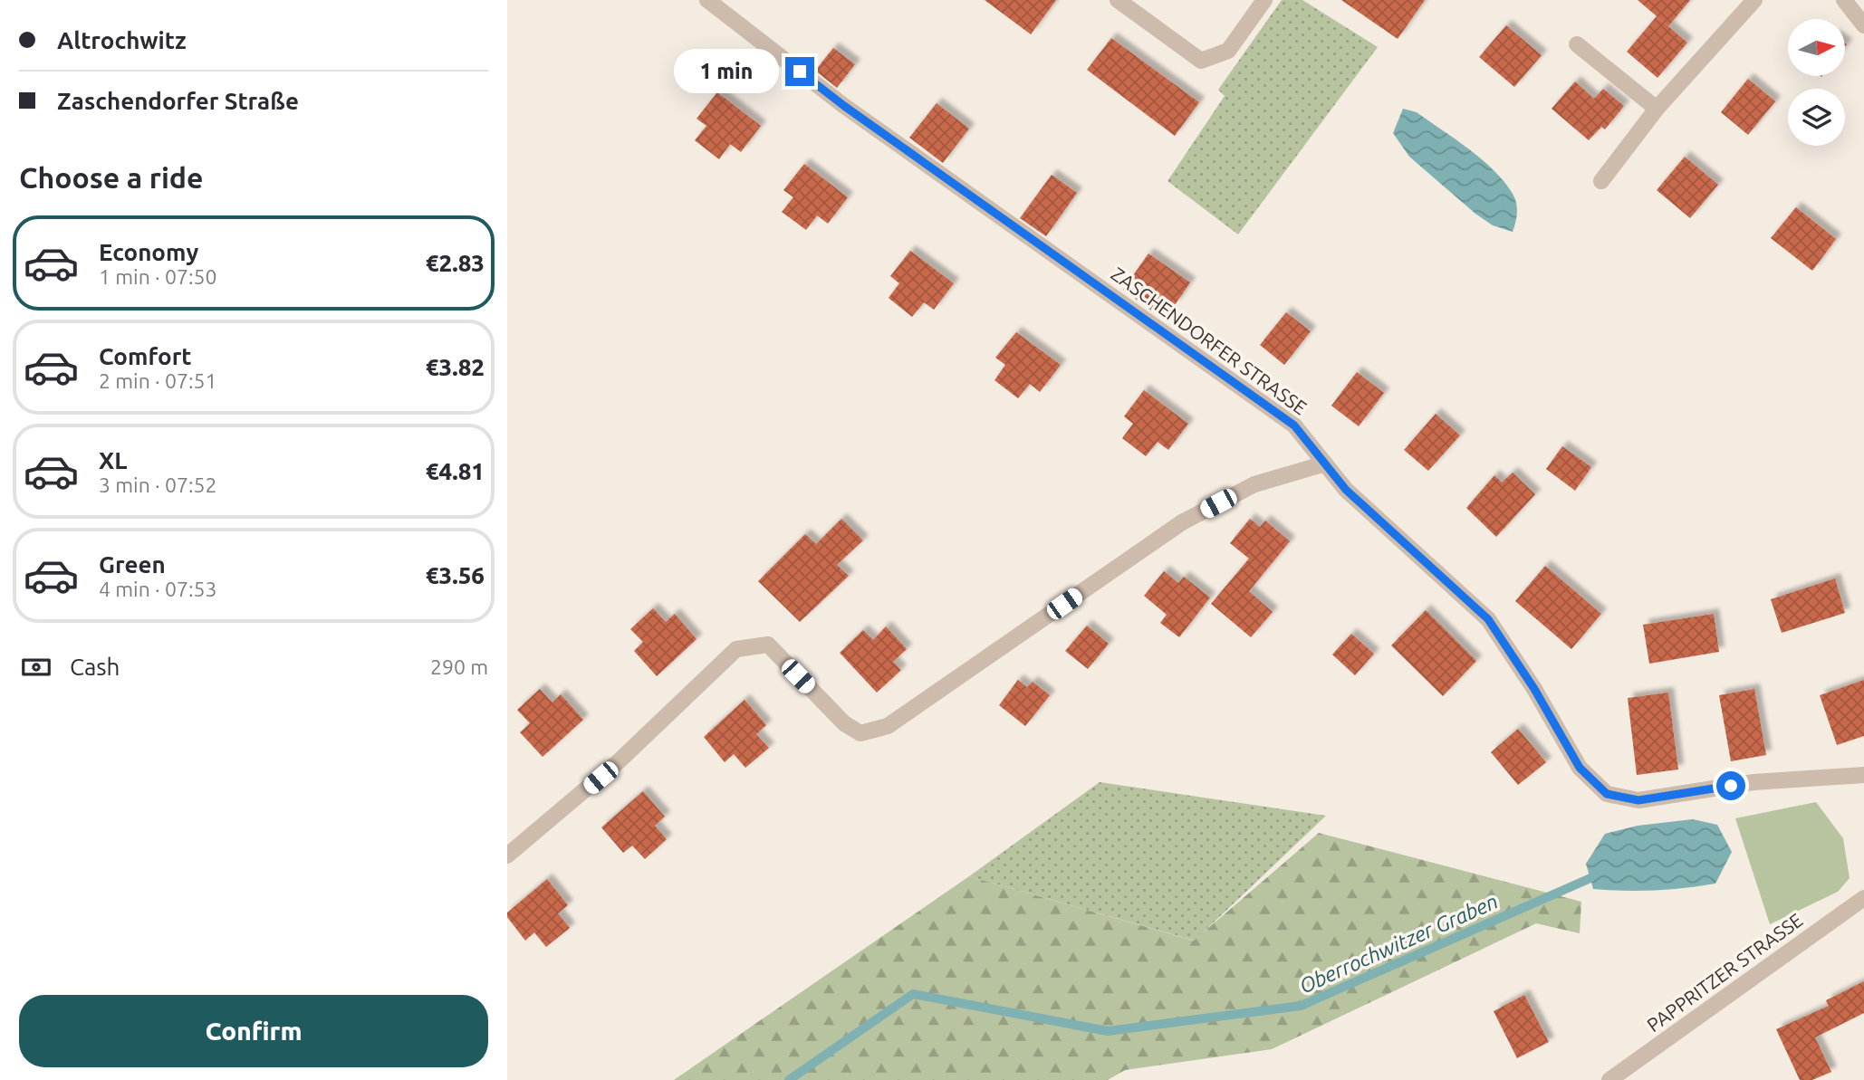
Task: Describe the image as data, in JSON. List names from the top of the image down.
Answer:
{
  "streets": {
    "street": ["ZASCHENDORFER STRASSE", "PAPPRITZER STRASSE"]
  },
  "water": ["Oberrochwitzer Graben"],
  "north": "right",
  "page": {
    "banner": ["Altrochwitz", "Zaschendorfer Straße"],
    "bubble": "1 min",
    "heading": "Choose a ride",
    "list": [
      {
        "name": "Economy",
        "note": "1 min · 07:50",
        "value": "€2.83"
      },
      {
        "name": "Comfort",
        "note": "2 min · 07:51",
        "value": "€3.82"
      },
      {
        "name": "XL",
        "note": "3 min · 07:52",
        "value": "€4.81"
      },
      {
        "name": "Green",
        "note": "4 min · 07:53",
        "value": "€3.56"
      }
    ],
    "pay": ["Cash", "290 m"],
    "buttons": "Confirm"
  }
}
